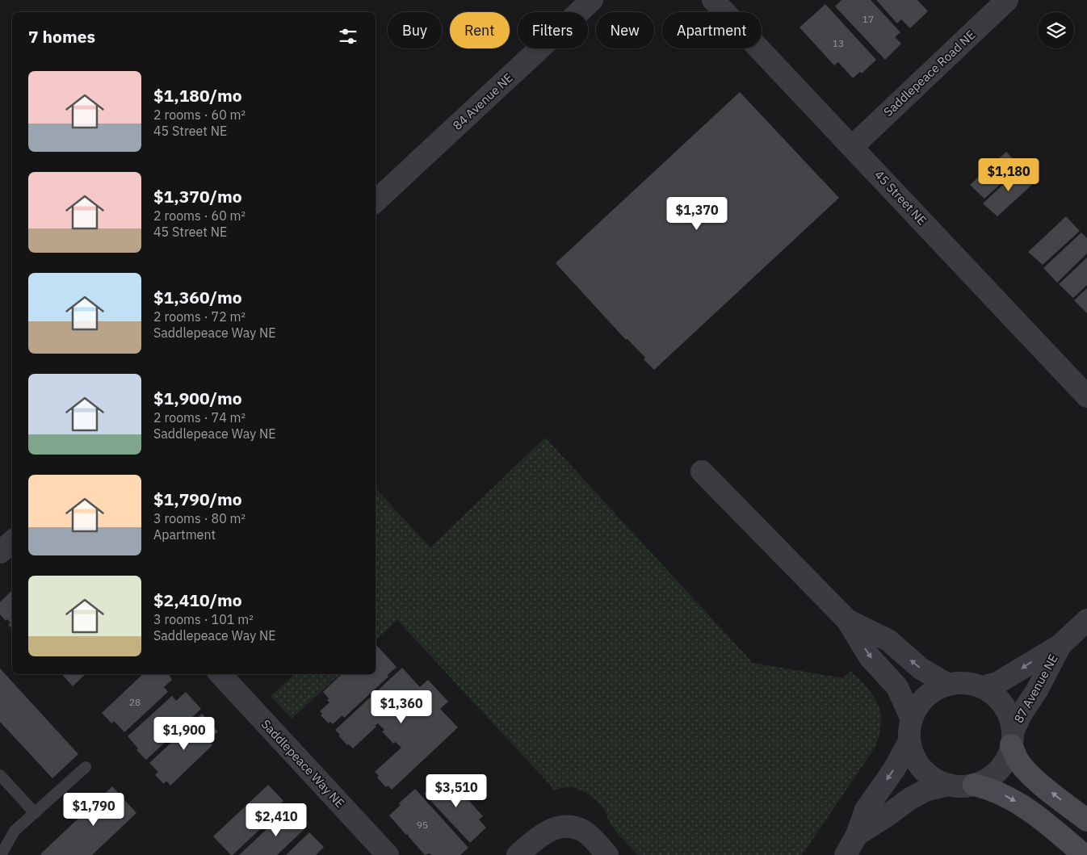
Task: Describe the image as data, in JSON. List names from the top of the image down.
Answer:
{
  "streets": {
    "street": [
      "Saddlepeace Road NE",
      "84 Avenue NE",
      "45 Street NE",
      "87 Avenue NE",
      "Saddlepeace Way NE"
    ]
  },
  "crossings": [
    ["Saddlepeace Road NE", "45 Street NE"]
  ],
  "one_way": ["87 Avenue NE"],
  "house_numbers": [
    "17",
    "13",
    "28",
    "95"
  ],
  "page": {
    "chip": [
      "Buy",
      "Rent",
      "Filters",
      "New",
      "Apartment"
    ],
    "heading": "7 homes",
    "list": [
      {
        "name": "$1,180/mo",
        "note": "2 rooms · 60 m² · 45 Street NE"
      },
      {
        "name": "$1,370/mo",
        "note": "2 rooms · 60 m² · 45 Street NE"
      },
      {
        "name": "$1,360/mo",
        "note": "2 rooms · 72 m² · Saddlepeace Way NE"
      },
      {
        "name": "$1,900/mo",
        "note": "2 rooms · 74 m² · Saddlepeace Way NE"
      },
      {
        "name": "$1,790/mo",
        "note": "3 rooms · 80 m² · Apartment"
      },
      {
        "name": "$2,410/mo",
        "note": "3 rooms · 101 m² · Saddlepeace Way NE"
      }
    ],
    "price": [
      "$1,180",
      "$1,370",
      "$1,360",
      "$1,900",
      "$3,510",
      "$1,790",
      "$2,410"
    ]
  }
}
